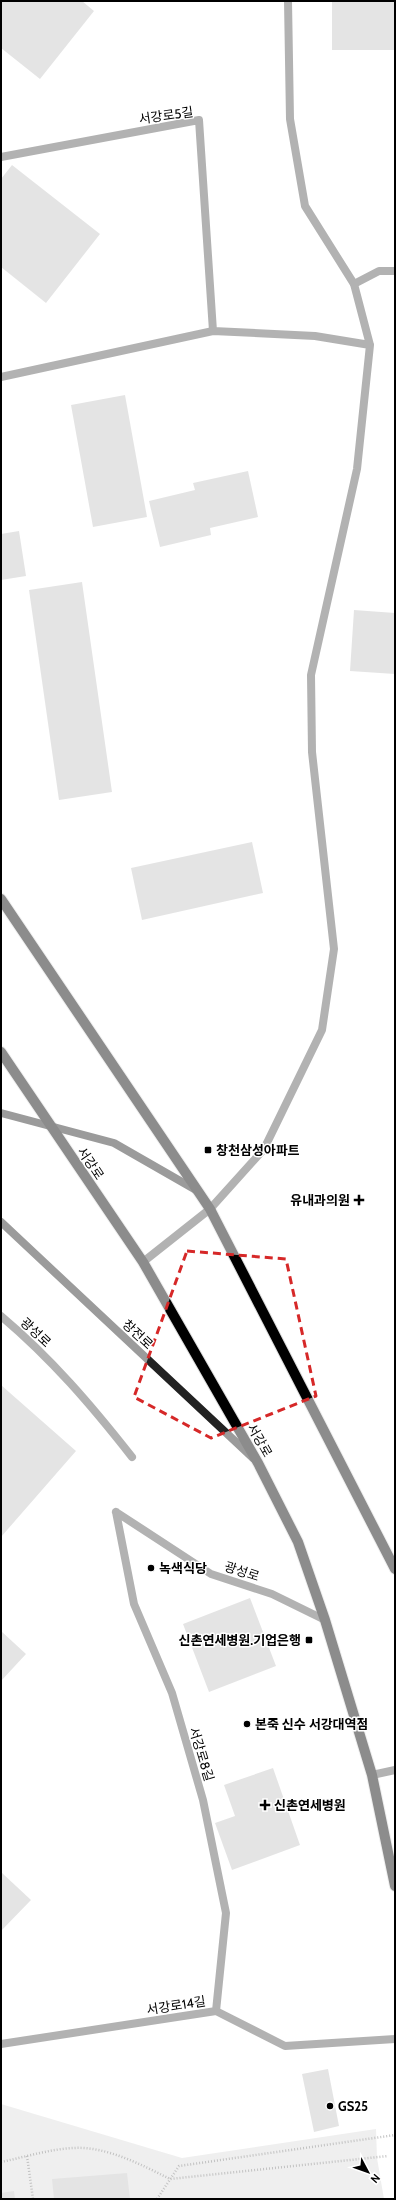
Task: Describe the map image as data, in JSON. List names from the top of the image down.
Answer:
{
  "streets": {
    "main road": ["서강로", "창전로"],
    "street": [
      "서강로5길",
      "광성로",
      "서강로8길",
      "서강로14길"
    ]
  },
  "crossings": [
    ["서강로", "광성로"],
    ["서강로", "창전로"],
    ["광성로", "서강로8길"],
    ["서강로8길", "서강로14길"]
  ],
  "places": {
    "transit": ["창천삼성아파트", "신촌연세병원.기업은행"],
    "health": ["유내과의원", "신촌연세병원"],
    "other": ["녹색식당", "본죽 신수 서강대역점", "GS25"]
  },
  "north": "bottom right"
}
